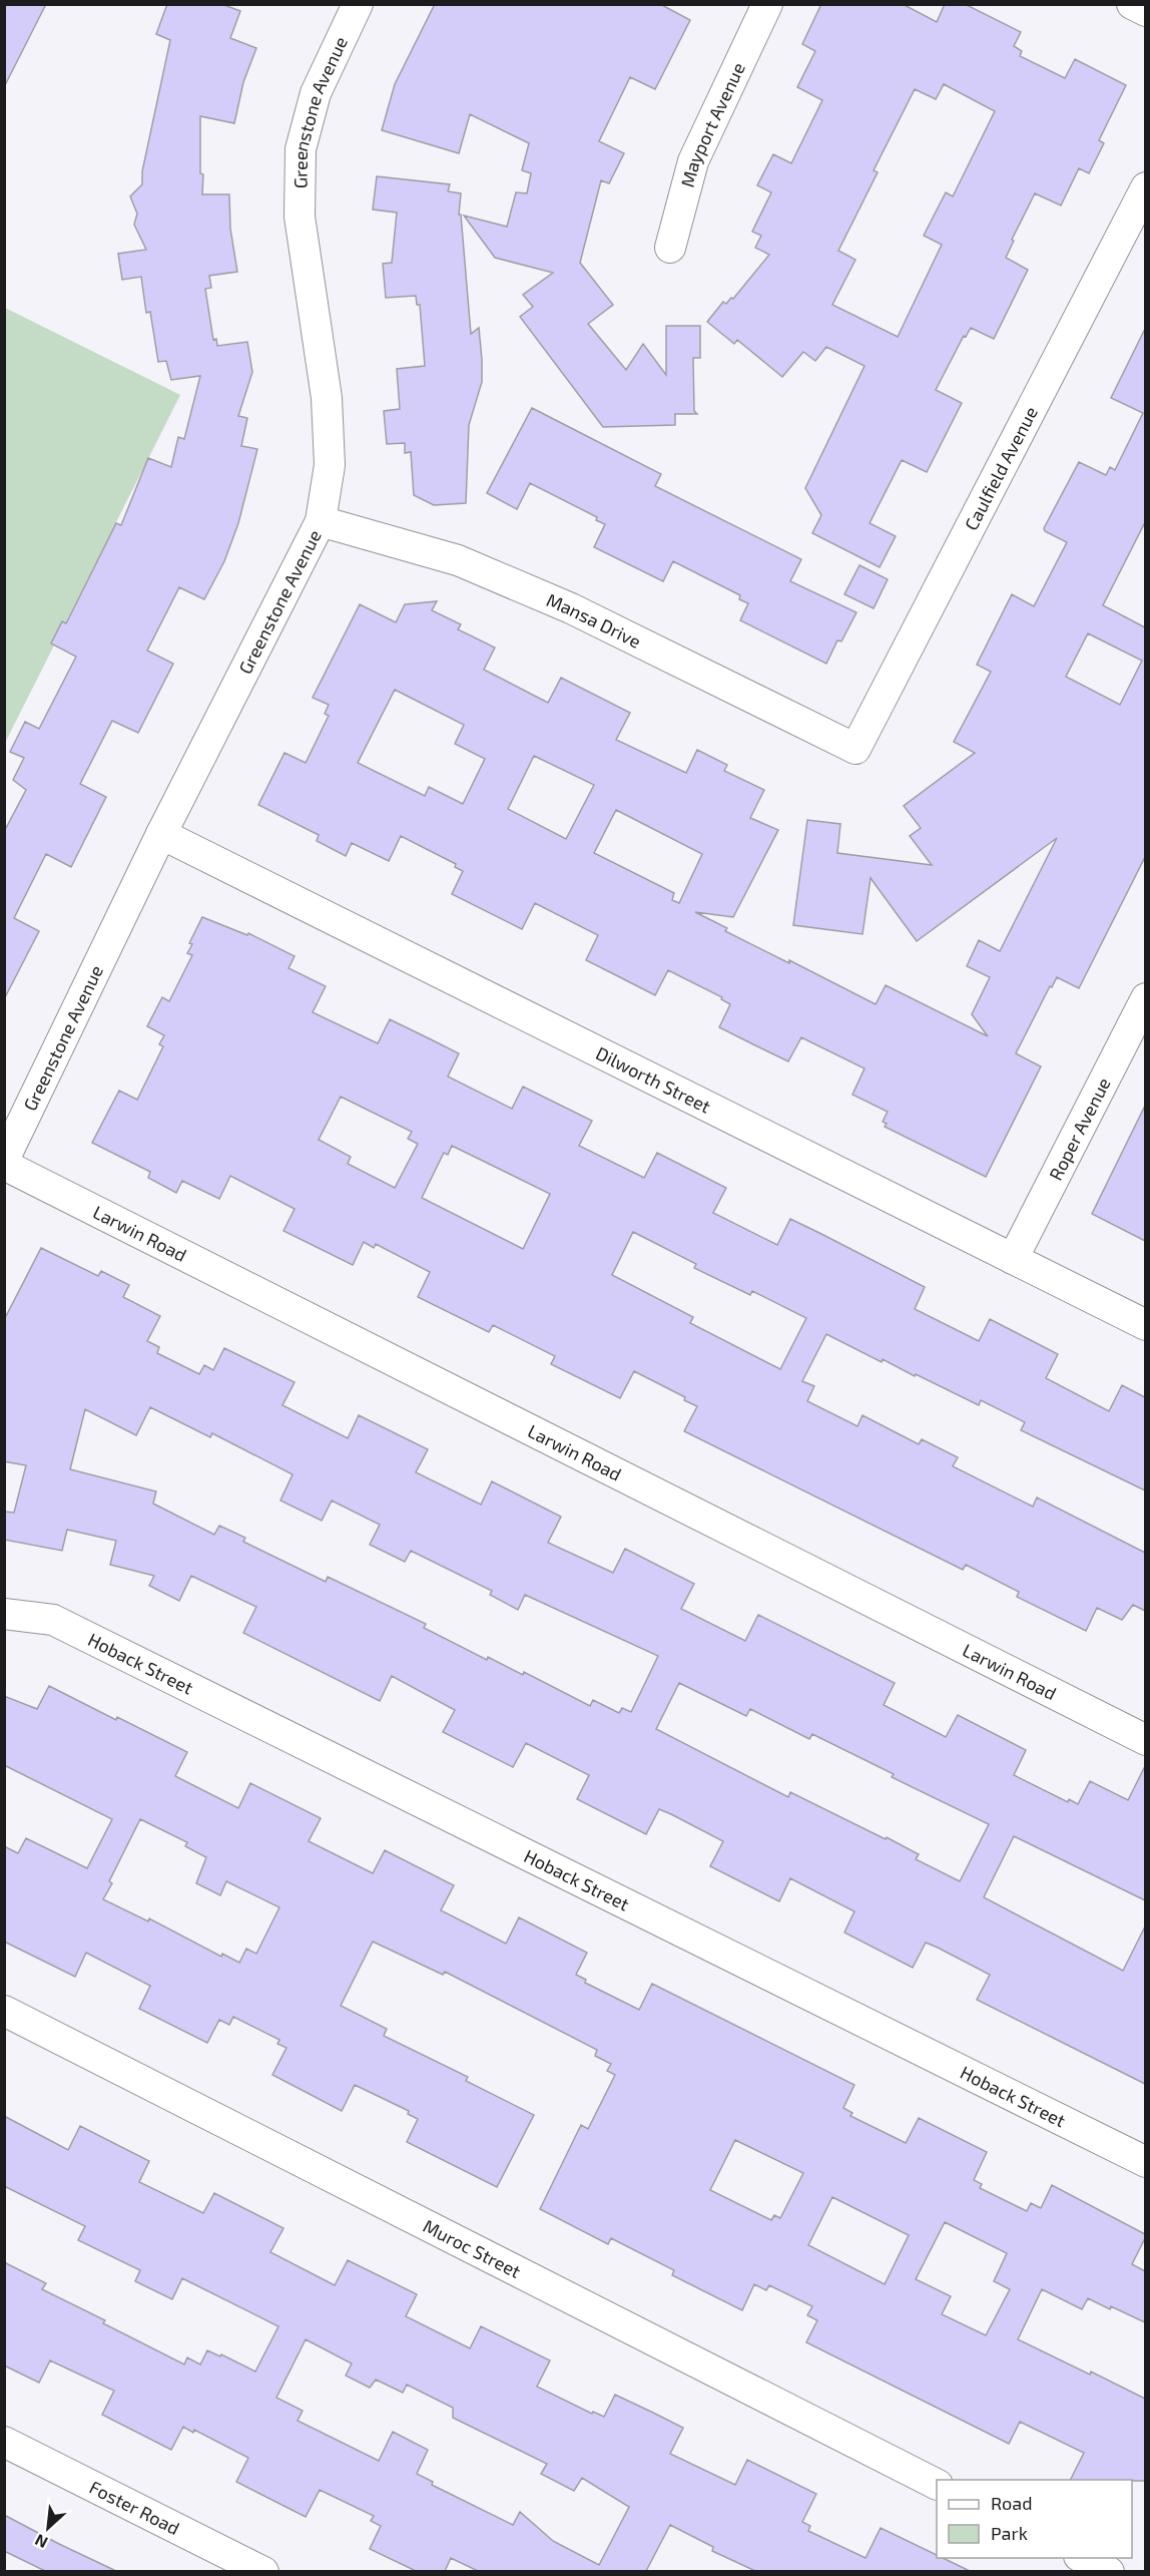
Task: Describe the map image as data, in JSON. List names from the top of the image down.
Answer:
{
  "streets": {
    "street": [
      "Greenstone Avenue",
      "Mayport Avenue",
      "Caulfield Avenue",
      "Mansa Drive",
      "Dilworth Street",
      "Roper Avenue",
      "Larwin Road",
      "Hoback Street",
      "Muroc Street",
      "Foster Road"
    ]
  },
  "crossings": [
    ["Greenstone Avenue", "Mansa Drive"],
    ["Greenstone Avenue", "Dilworth Street"],
    ["Caulfield Avenue", "Mansa Drive"],
    ["Dilworth Street", "Roper Avenue"]
  ],
  "legend": ["Road", "Park"],
  "north": "bottom left"
}
